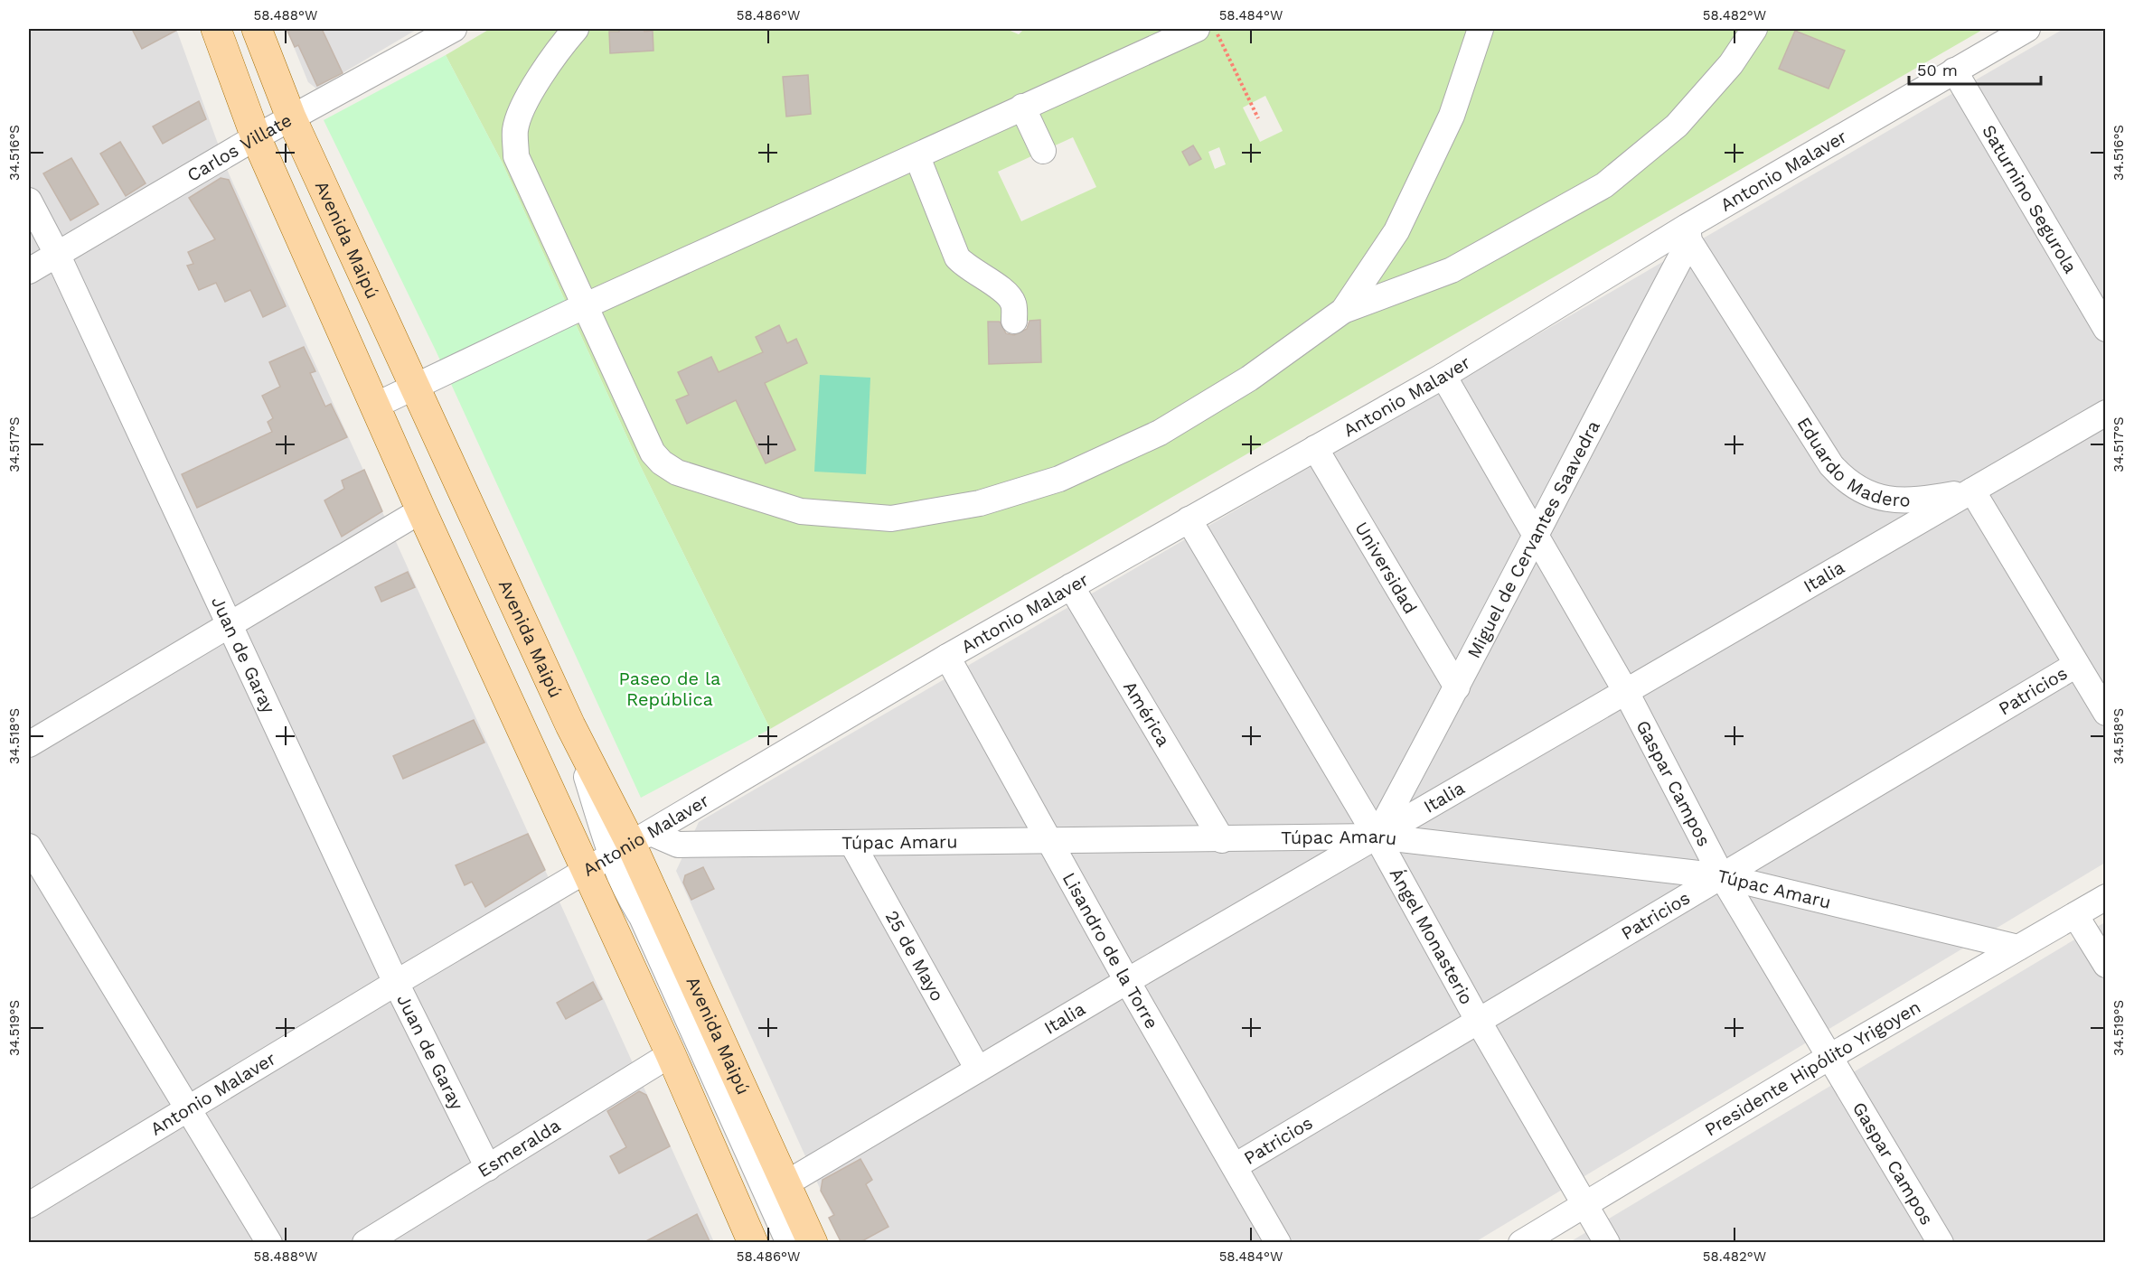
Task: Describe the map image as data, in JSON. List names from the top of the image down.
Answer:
{
  "streets": {
    "main road": ["Avenida Maipú"],
    "street": [
      "Carlos Villate",
      "Antonio Malaver",
      "Saturnino Segurola",
      "Eduardo Madero",
      "Miguel de Cervantes Saavedra",
      "Universidad",
      "Italia",
      "Juan de Garay",
      "Patricios",
      "América",
      "Gaspar Campos",
      "Túpac Amaru",
      "Ángel Monasterio",
      "Lisandro de la Torre",
      "25 de Mayo",
      "Presidente Hipólito Yrigoyen",
      "Esmeralda"
    ]
  },
  "crossings": [
    ["Carlos Villate", "Avenida Maipú"],
    ["Carlos Villate", "Juan de Garay"],
    ["Antonio Malaver", "Saturnino Segurola"],
    ["Antonio Malaver", "Avenida Maipú"],
    ["Antonio Malaver", "Eduardo Madero"],
    ["Antonio Malaver", "Miguel de Cervantes Saavedra"],
    ["Antonio Malaver", "Universidad"],
    ["Antonio Malaver", "Juan de Garay"],
    ["Antonio Malaver", "América"],
    ["Antonio Malaver", "Gaspar Campos"],
    ["Antonio Malaver", "Túpac Amaru"],
    ["Antonio Malaver", "Ángel Monasterio"],
    ["Antonio Malaver", "Lisandro de la Torre"],
    ["Avenida Maipú", "Italia"],
    ["Avenida Maipú", "Túpac Amaru"],
    ["Eduardo Madero", "Miguel de Cervantes Saavedra"],
    ["Eduardo Madero", "Italia"],
    ["Miguel de Cervantes Saavedra", "Universidad"],
    ["Miguel de Cervantes Saavedra", "Italia"],
    ["Miguel de Cervantes Saavedra", "Gaspar Campos"],
    ["Miguel de Cervantes Saavedra", "Túpac Amaru"],
    ["Miguel de Cervantes Saavedra", "Ángel Monasterio"],
    ["Italia", "Gaspar Campos"],
    ["Italia", "Túpac Amaru"],
    ["Italia", "Ángel Monasterio"],
    ["Italia", "Lisandro de la Torre"],
    ["Italia", "25 de Mayo"],
    ["Juan de Garay", "Esmeralda"],
    ["Patricios", "Gaspar Campos"],
    ["Patricios", "Túpac Amaru"],
    ["Patricios", "Ángel Monasterio"],
    ["Patricios", "Lisandro de la Torre"],
    ["América", "Túpac Amaru"],
    ["Gaspar Campos", "Túpac Amaru"],
    ["Gaspar Campos", "Presidente Hipólito Yrigoyen"],
    ["Túpac Amaru", "Ángel Monasterio"],
    ["Túpac Amaru", "Lisandro de la Torre"],
    ["Túpac Amaru", "25 de Mayo"],
    ["Túpac Amaru", "Presidente Hipólito Yrigoyen"],
    ["Ángel Monasterio", "Presidente Hipólito Yrigoyen"]
  ],
  "parks": ["Paseo de la República"],
  "scale_bar": "50 m",
  "coordinates": [
    "58.488°W",
    "58.486°W",
    "58.484°W",
    "58.482°W",
    "34.516°S",
    "34.517°S",
    "34.518°S",
    "34.519°S"
  ]
}
